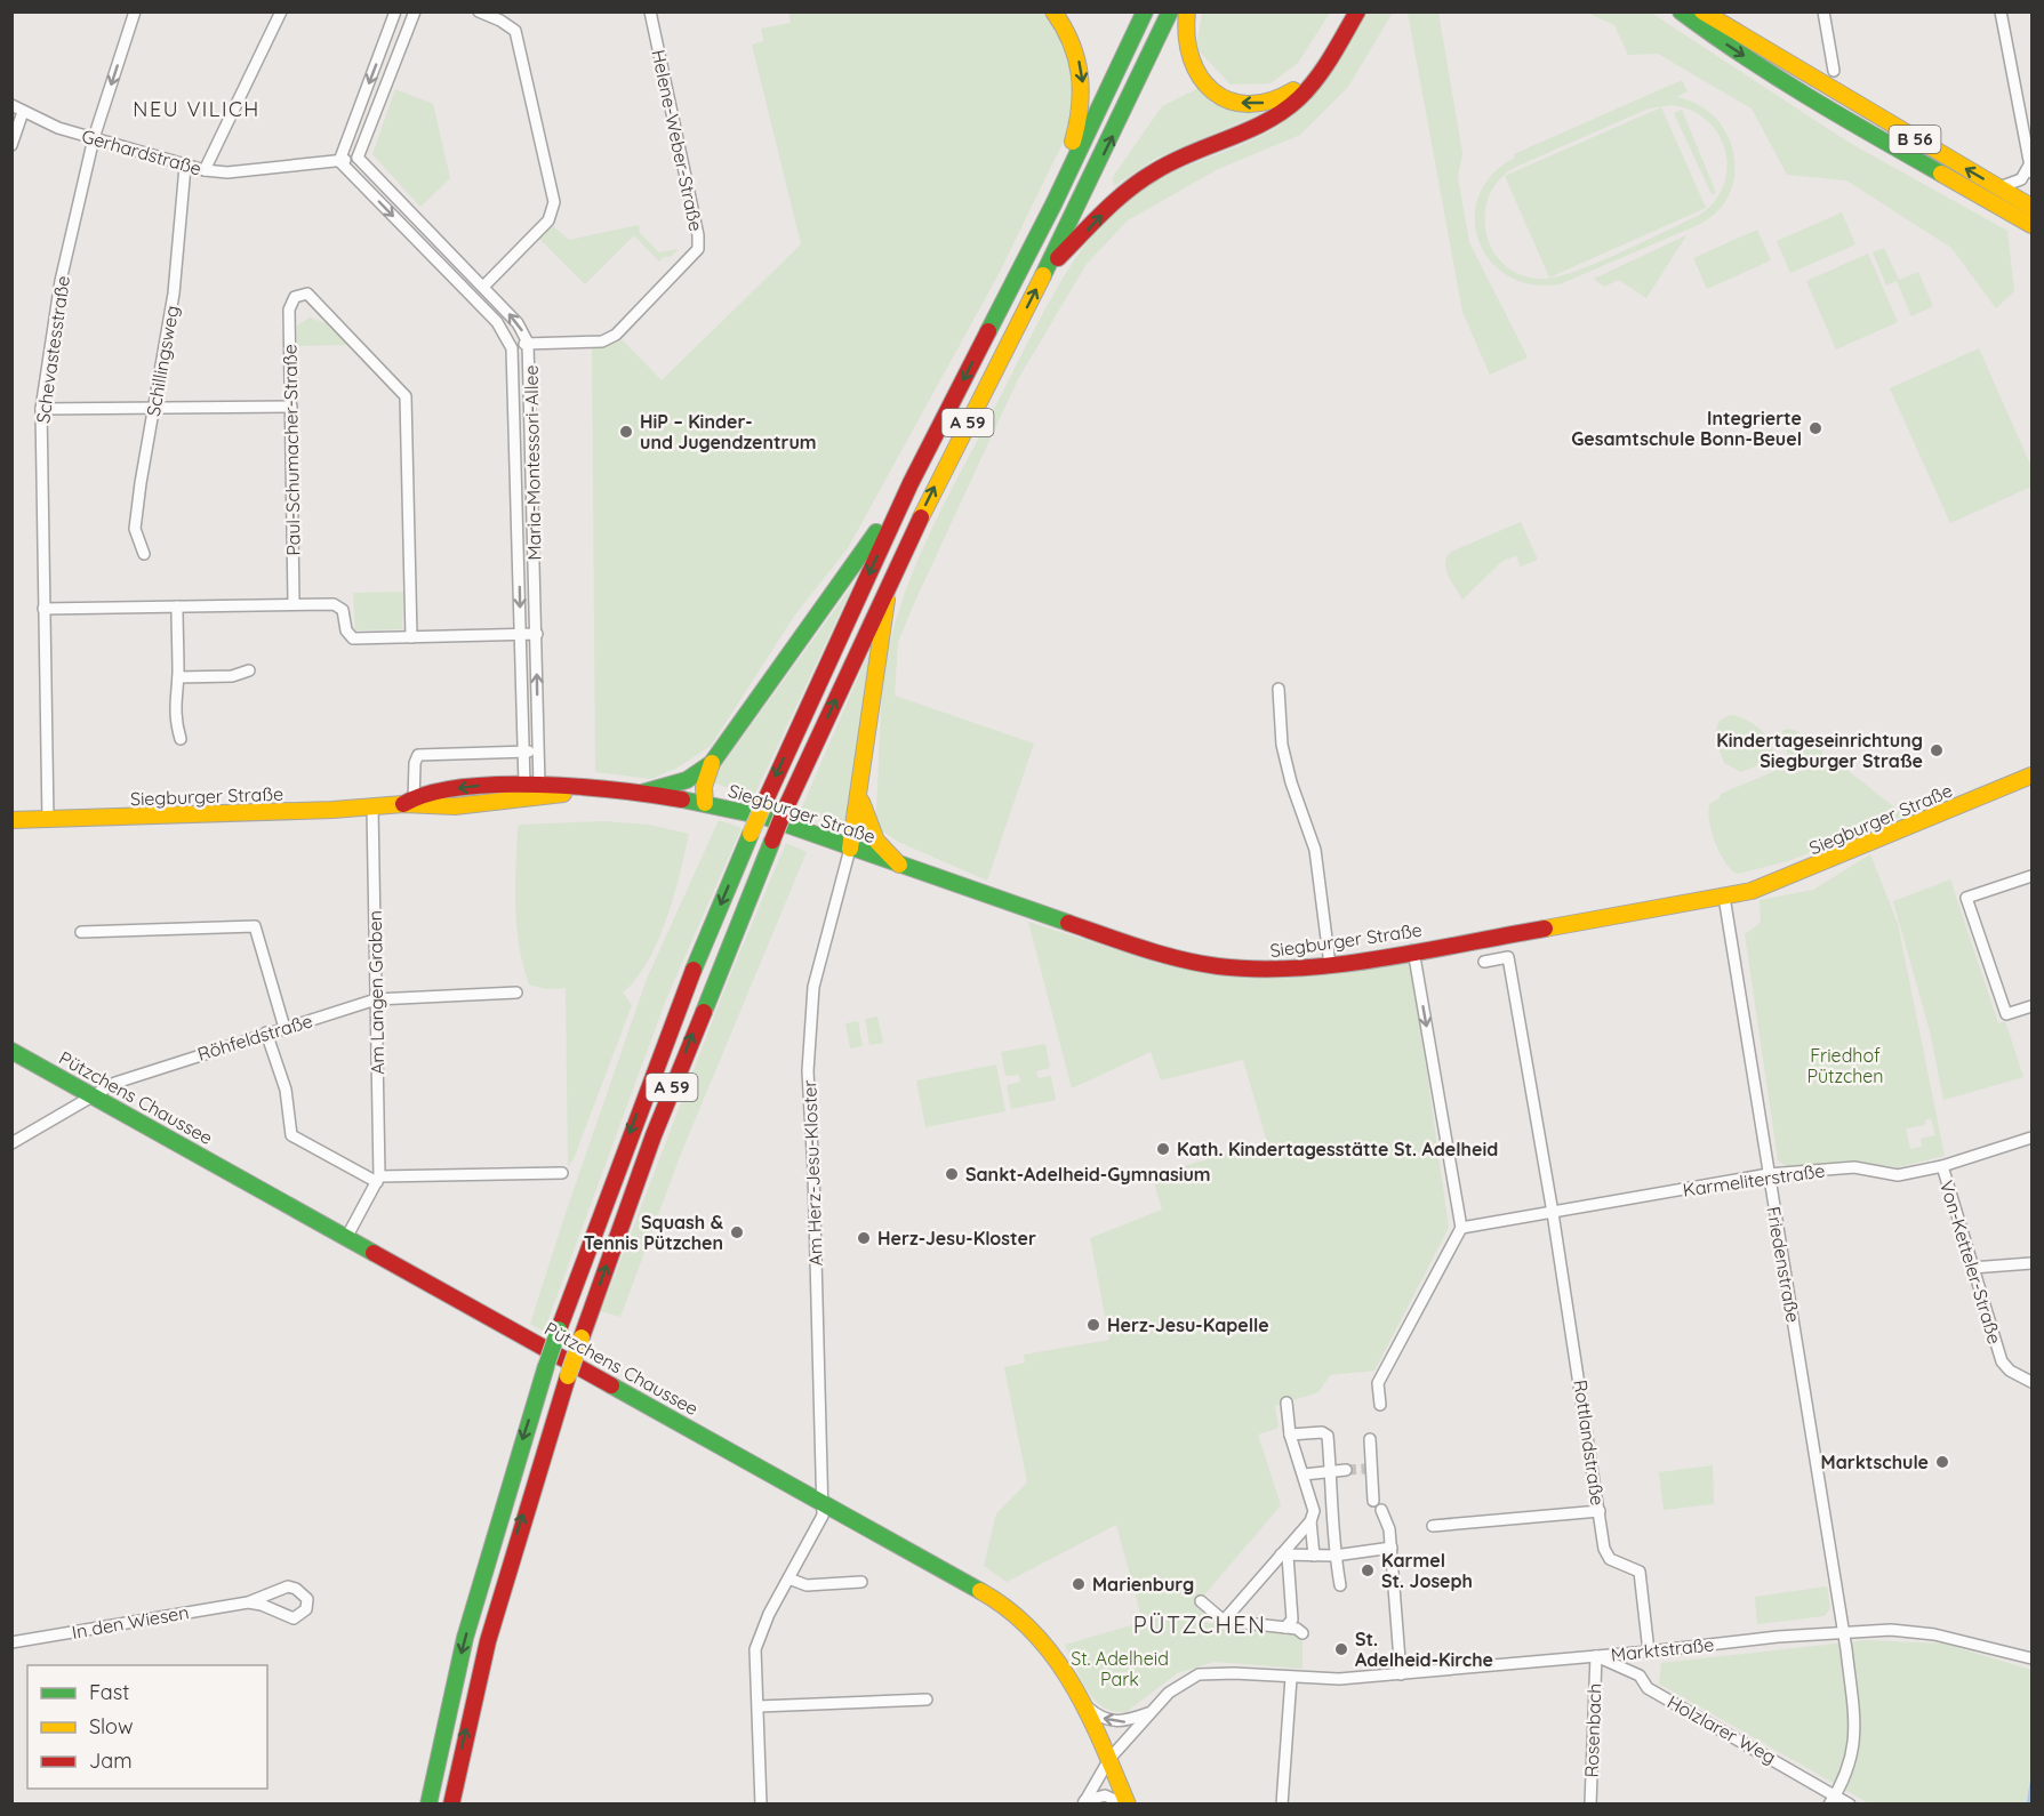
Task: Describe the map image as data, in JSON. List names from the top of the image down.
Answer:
{
  "streets": {
    "main road": [
      "B 56",
      "A 59",
      "Siegburger Straße",
      "Pützchens Chaussee"
    ],
    "street": [
      "Helene-Weber-Straße",
      "Gerhardstraße",
      "Schevastesstraße",
      "Schillingsweg",
      "Paul-Schumacher-Straße",
      "Maria-Montessori-Allee",
      "Am Langen Graben",
      "Röhfeldstraße",
      "Am Herz-Jesu-Kloster",
      "Karmeliterstraße",
      "Von-Ketteler-Straße",
      "Friedenstraße",
      "Rottlandstraße",
      "In den Wiesen",
      "Marktstraße",
      "Holzlarer Weg",
      "Rosenbach"
    ]
  },
  "crossings": [
    ["Helene-Weber-Straße", "Maria-Montessori-Allee"],
    ["Gerhardstraße", "Schevastesstraße"],
    ["Gerhardstraße", "Schillingsweg"],
    ["Gerhardstraße", "Maria-Montessori-Allee"],
    ["Schevastesstraße", "Siegburger Straße"],
    ["Maria-Montessori-Allee", "Siegburger Straße"],
    ["Siegburger Straße", "Am Langen Graben"],
    ["Siegburger Straße", "Am Herz-Jesu-Kloster"],
    ["Siegburger Straße", "Friedenstraße"],
    ["Am Langen Graben", "Röhfeldstraße"],
    ["Röhfeldstraße", "Pützchens Chaussee"],
    ["Pützchens Chaussee", "Am Herz-Jesu-Kloster"],
    ["Pützchens Chaussee", "Marktstraße"],
    ["Karmeliterstraße", "Von-Ketteler-Straße"],
    ["Karmeliterstraße", "Friedenstraße"],
    ["Karmeliterstraße", "Rottlandstraße"],
    ["Friedenstraße", "Marktstraße"],
    ["Friedenstraße", "Holzlarer Weg"],
    ["Rottlandstraße", "Marktstraße"],
    ["Marktstraße", "Holzlarer Weg"],
    ["Marktstraße", "Rosenbach"],
    ["Holzlarer Weg", "Rosenbach"]
  ],
  "districts": ["NEU VILICH", "PÜTZCHEN"],
  "parks": ["Friedhof Pützchen", "St. Adelheid Park"],
  "places": [
    "Integrierte Gesamtschule Bonn-Beuel",
    "HiP – Kinder- und Jugendzentrum",
    "Kindertageseinrichtung Siegburger Straße",
    "Kath. Kindertagesstätte St. Adelheid",
    "Sankt-Adelheid-Gymnasium",
    "Squash & Tennis Pützchen",
    "Herz-Jesu-Kloster",
    "Herz-Jesu-Kapelle",
    "Marktschule",
    "Karmel St. Joseph",
    "Marienburg",
    "St. Adelheid-Kirche"
  ],
  "legend": ["Fast", "Slow", "Jam"]
}
